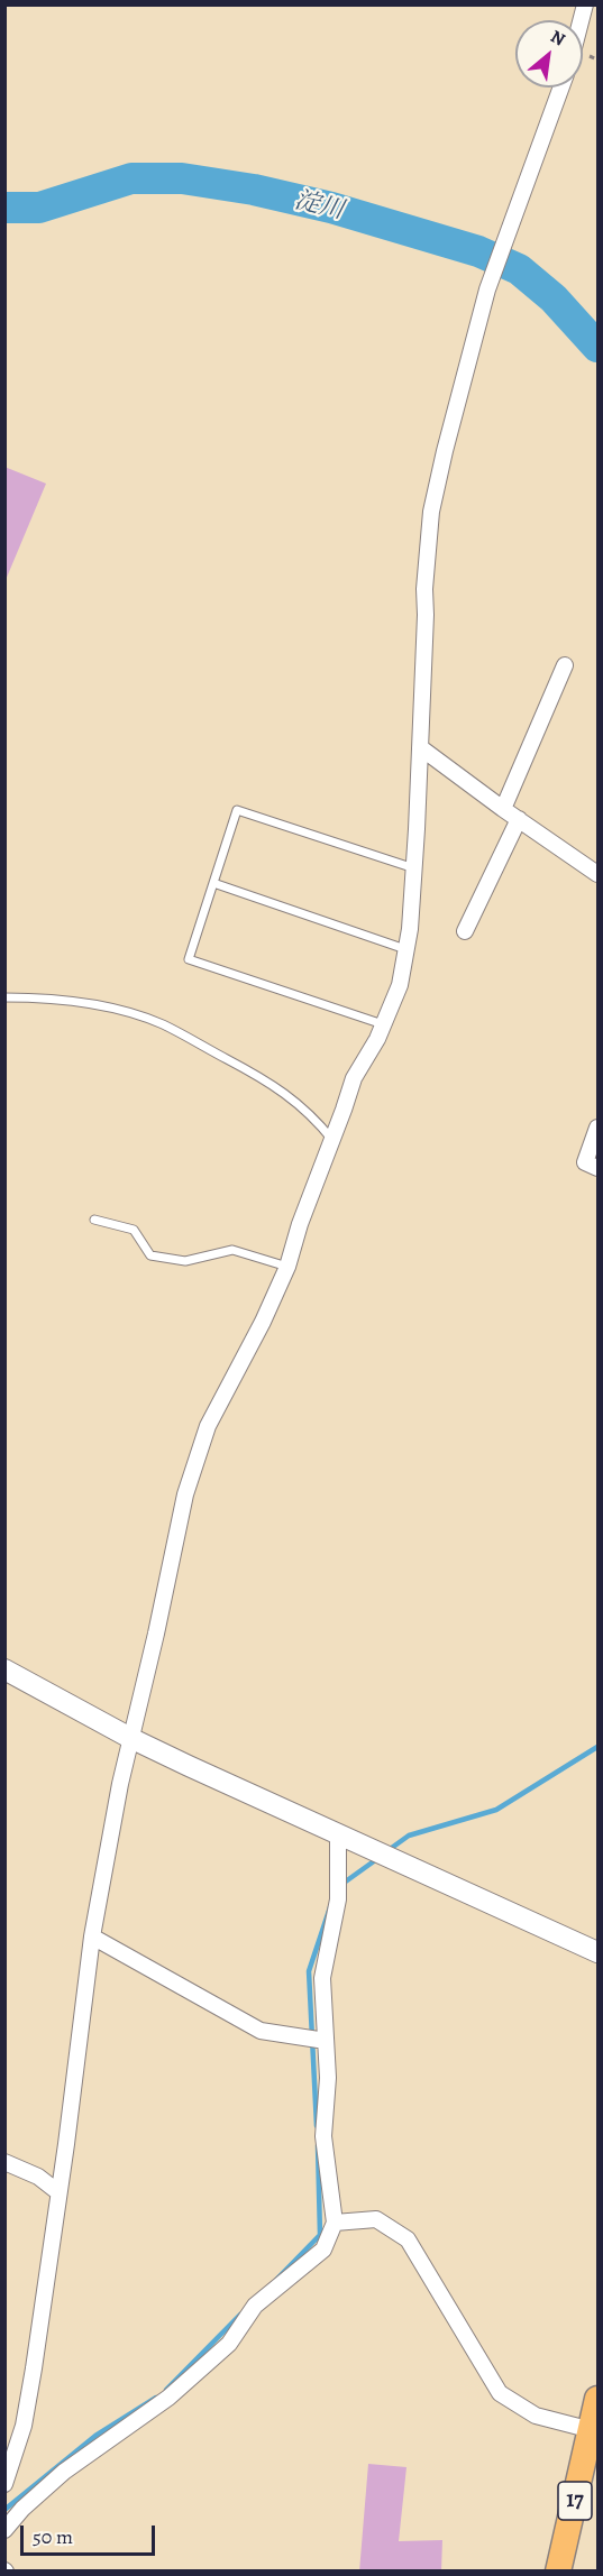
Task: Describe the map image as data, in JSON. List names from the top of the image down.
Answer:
{
  "streets": {
    "main road": ["17"]
  },
  "water": ["淀川"],
  "scale_bar": "50 m",
  "north": "top right"
}
